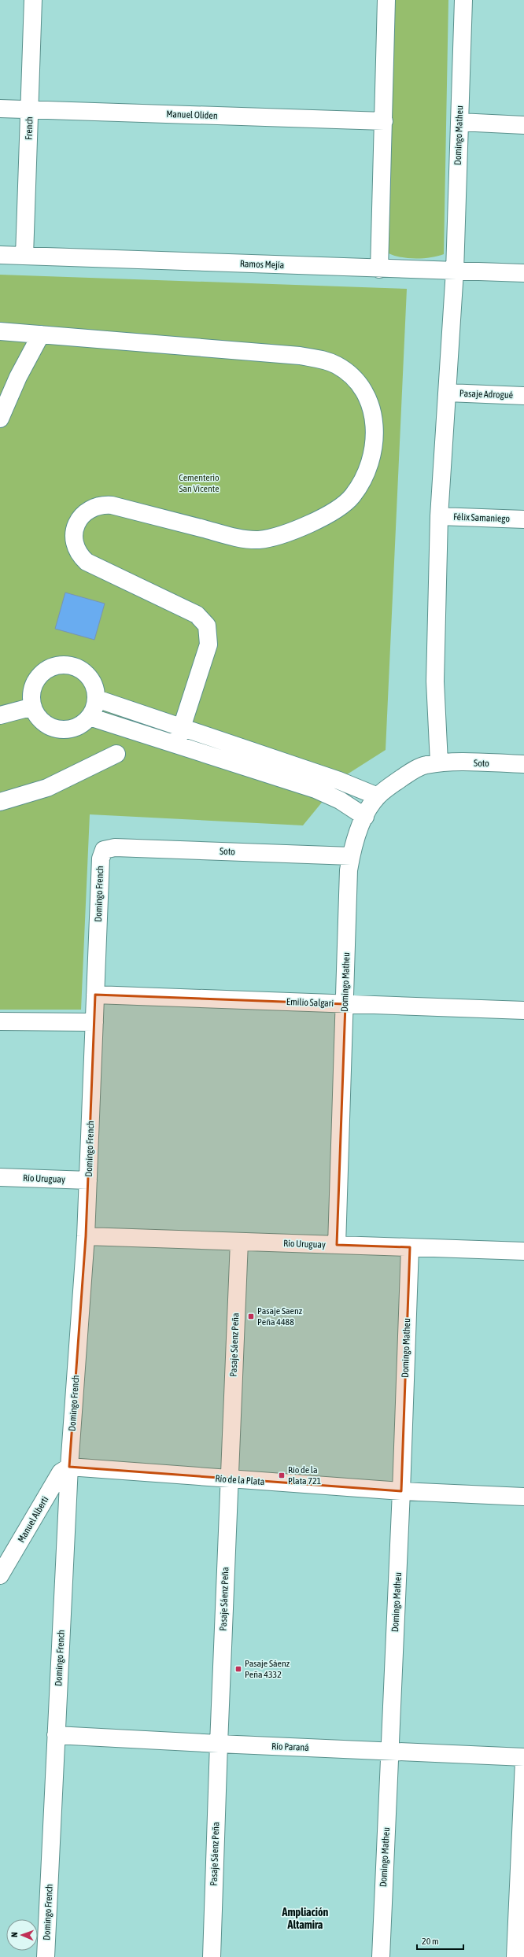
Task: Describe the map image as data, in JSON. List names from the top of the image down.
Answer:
{
  "streets": {
    "street": [
      "Manuel Oliden",
      "French",
      "Domingo Matheu",
      "Ramos Mejía",
      "Pasaje Adrogué",
      "Félix Samaniego",
      "Soto",
      "Domingo French",
      "Emilio Salgari",
      "Río Uruguay",
      "Pasaje Sáenz Peña",
      "Río de la Plata",
      "Manuel Alberti",
      "Río Paraná"
    ]
  },
  "crossings": [
    ["Manuel Oliden", "French"],
    ["French", "Ramos Mejía"],
    ["Domingo Matheu", "Ramos Mejía"],
    ["Domingo Matheu", "Pasaje Adrogué"],
    ["Domingo Matheu", "Félix Samaniego"],
    ["Domingo Matheu", "Soto"],
    ["Domingo Matheu", "Emilio Salgari"],
    ["Domingo Matheu", "Río Uruguay"],
    ["Domingo Matheu", "Río de la Plata"],
    ["Domingo Matheu", "Río Paraná"],
    ["Soto", "Domingo French"],
    ["Domingo French", "Emilio Salgari"],
    ["Domingo French", "Río Uruguay"],
    ["Domingo French", "Río de la Plata"],
    ["Domingo French", "Manuel Alberti"],
    ["Domingo French", "Río Paraná"],
    ["Río Uruguay", "Pasaje Sáenz Peña"],
    ["Pasaje Sáenz Peña", "Río de la Plata"],
    ["Pasaje Sáenz Peña", "Río Paraná"],
    ["Río de la Plata", "Manuel Alberti"]
  ],
  "districts": ["Ampliación Altamira"],
  "parks": ["Cementerio San Vicente"],
  "places": {
    "transit": ["Pasaje Saenz Peña 4488", "Río de la Plata 721", "Pasaje Sáenz Peña 4332"]
  },
  "scale_bar": "20 m",
  "north": "left"
}
